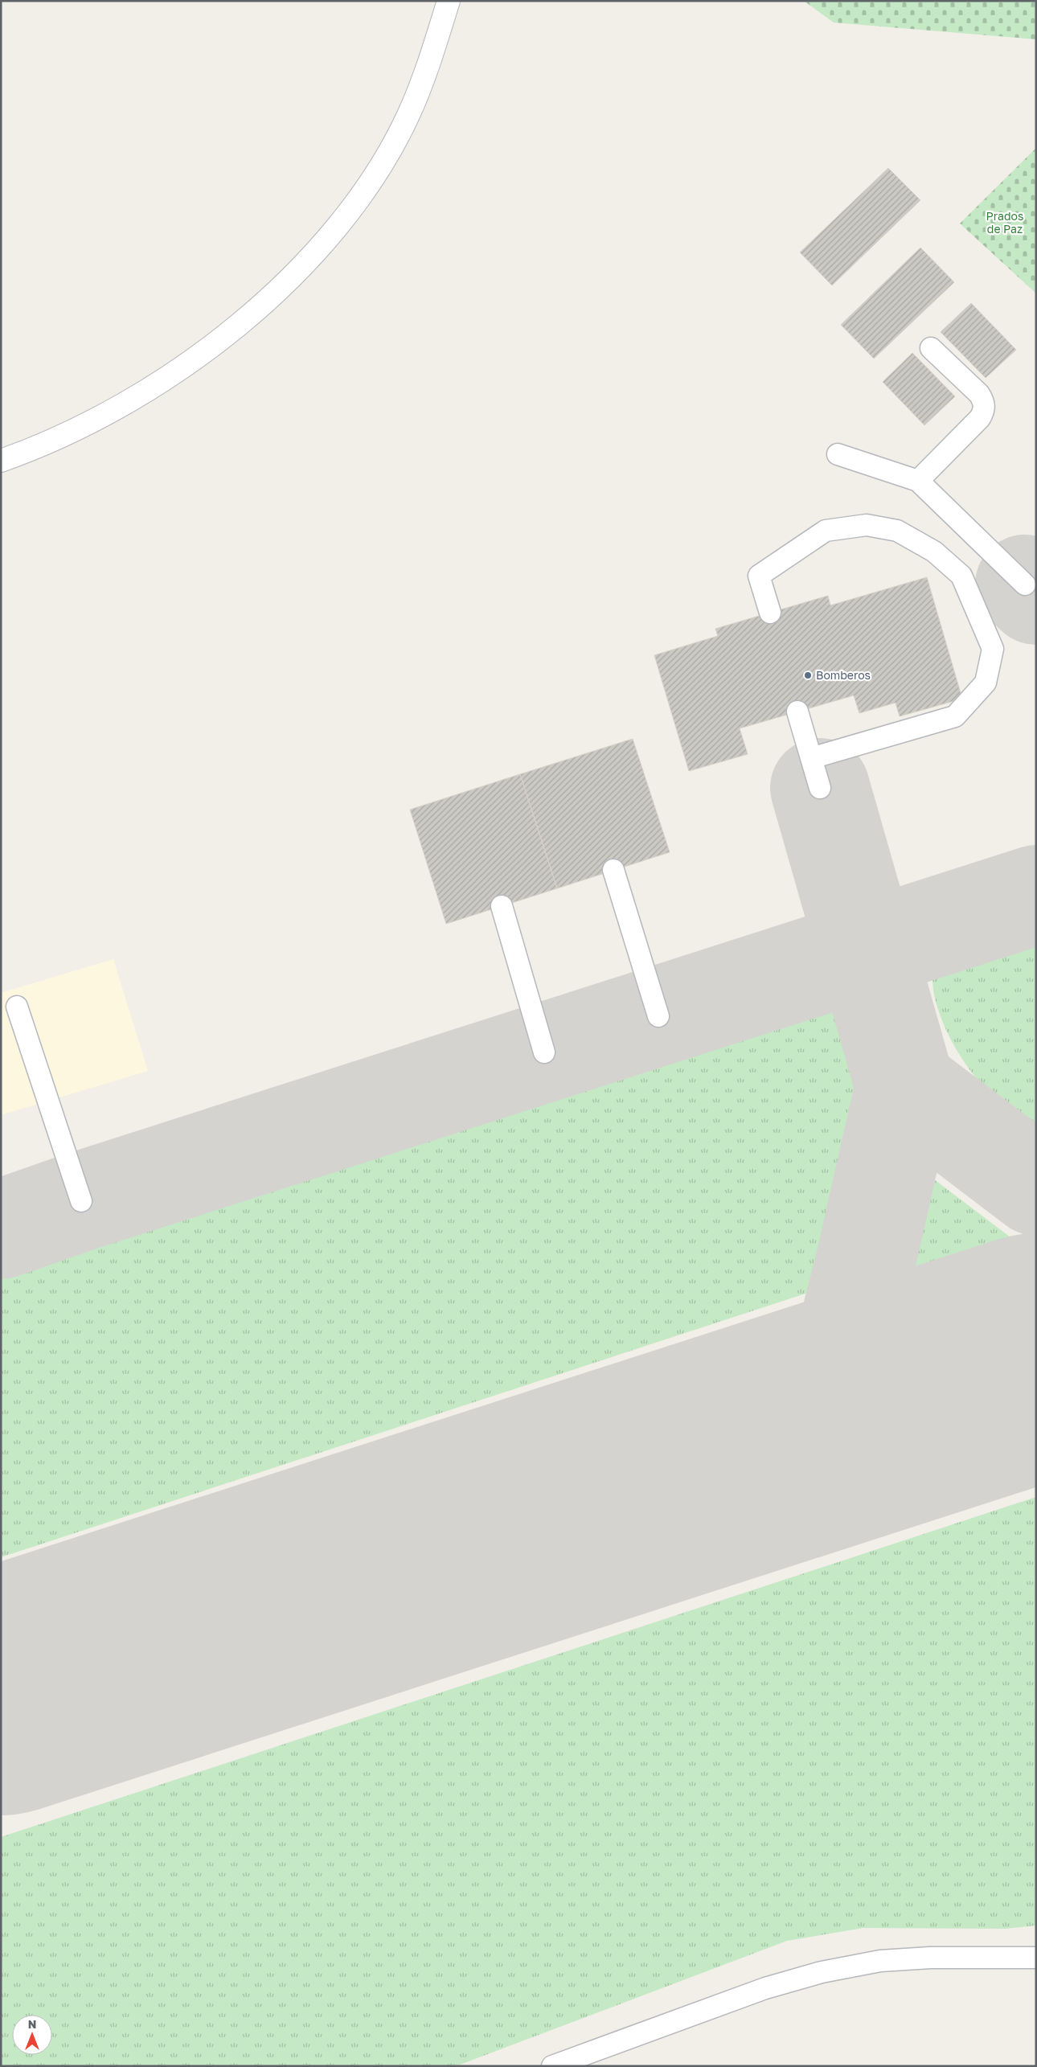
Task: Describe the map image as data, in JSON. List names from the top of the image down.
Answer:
{
  "parks": ["Prados de Paz"],
  "places": ["Bomberos"],
  "north": "top"
}
